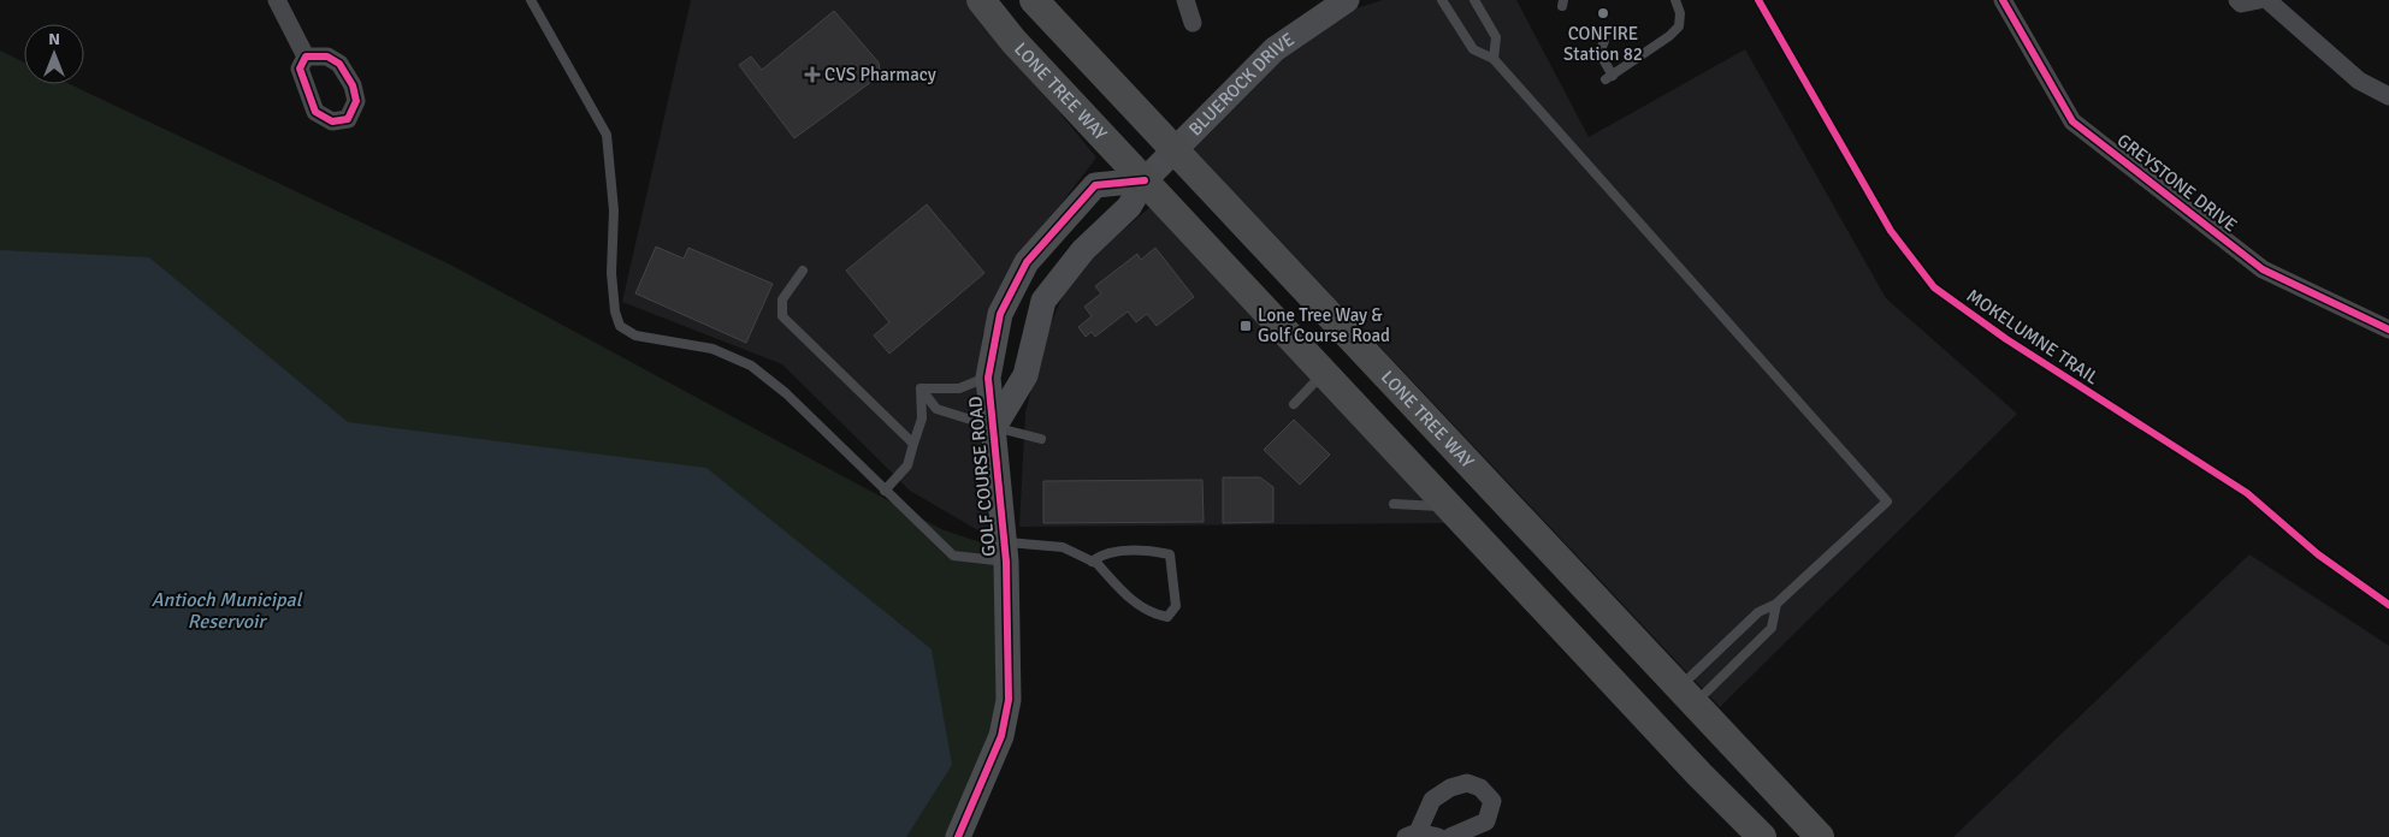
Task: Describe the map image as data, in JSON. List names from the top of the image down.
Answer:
{
  "streets": {
    "main road": ["LONE TREE WAY"],
    "street": ["BLUEROCK DRIVE", "GREYSTONE DRIVE", "GOLF COURSE ROAD"],
    "cycle path": ["MOKELUMNE TRAIL"]
  },
  "crossings": [
    ["BLUEROCK DRIVE", "LONE TREE WAY"],
    ["BLUEROCK DRIVE", "GOLF COURSE ROAD"],
    ["LONE TREE WAY", "GOLF COURSE ROAD"]
  ],
  "water": ["Antioch Municipal Reservoir"],
  "places": {
    "other": ["CONFIRE Station 82"],
    "health": ["CVS Pharmacy"],
    "transit": ["Lone Tree Way & Golf Course Road"]
  },
  "north": "top"
}
